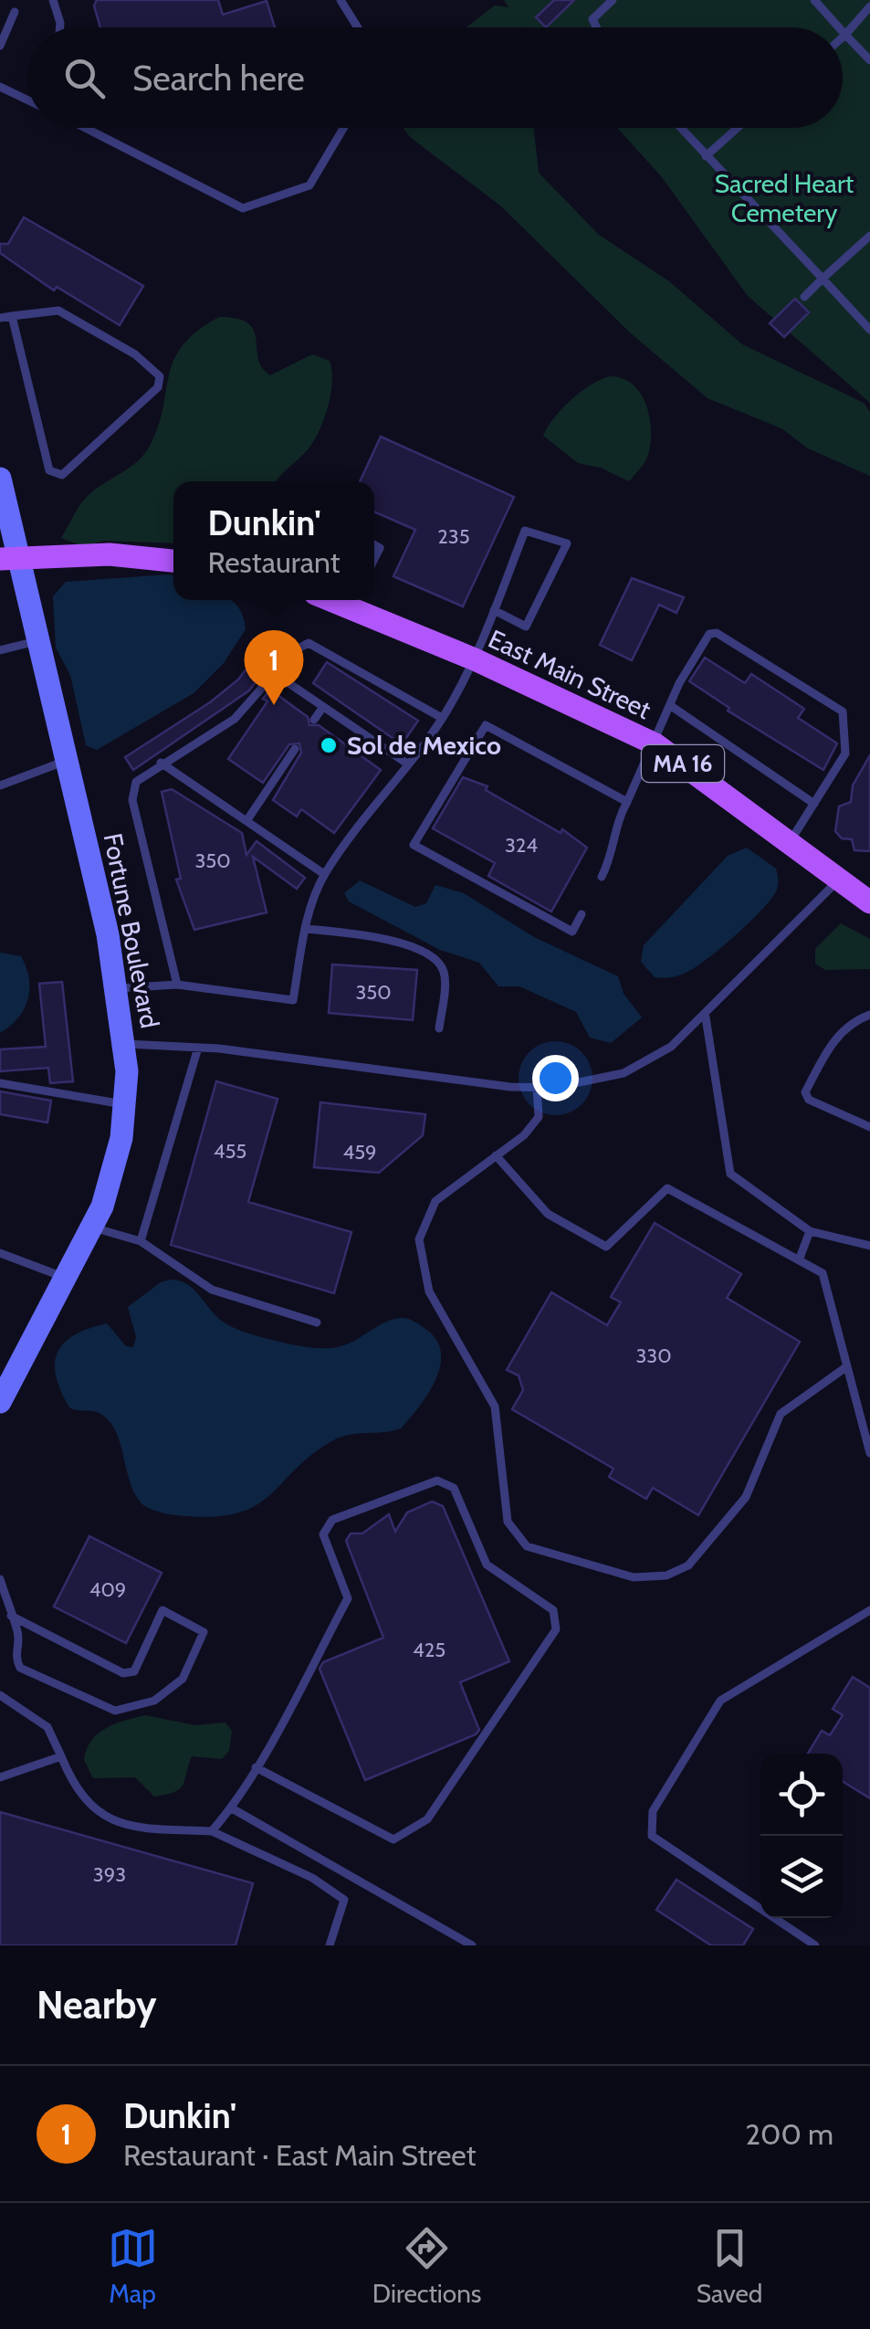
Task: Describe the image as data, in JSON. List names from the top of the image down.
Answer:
{
  "streets": {
    "main road": ["East Main Street", "MA 16", "Fortune Boulevard"]
  },
  "parks": ["Sacred Heart Cemetery"],
  "places": ["Sol de Mexico"],
  "house_numbers": [
    "235",
    "324",
    "350",
    "350",
    "455",
    "459",
    "330",
    "409",
    "425",
    "393"
  ],
  "page": {
    "search": "Search here",
    "popup": ["Dunkin'", "Restaurant"],
    "pins": "1",
    "heading": "Nearby",
    "list": [
      {
        "mark": "1",
        "name": "Dunkin'",
        "note": "Restaurant · East Main Street",
        "value": "200 m"
      }
    ],
    "nav": ["Map", "Directions", "Saved"]
  }
}
